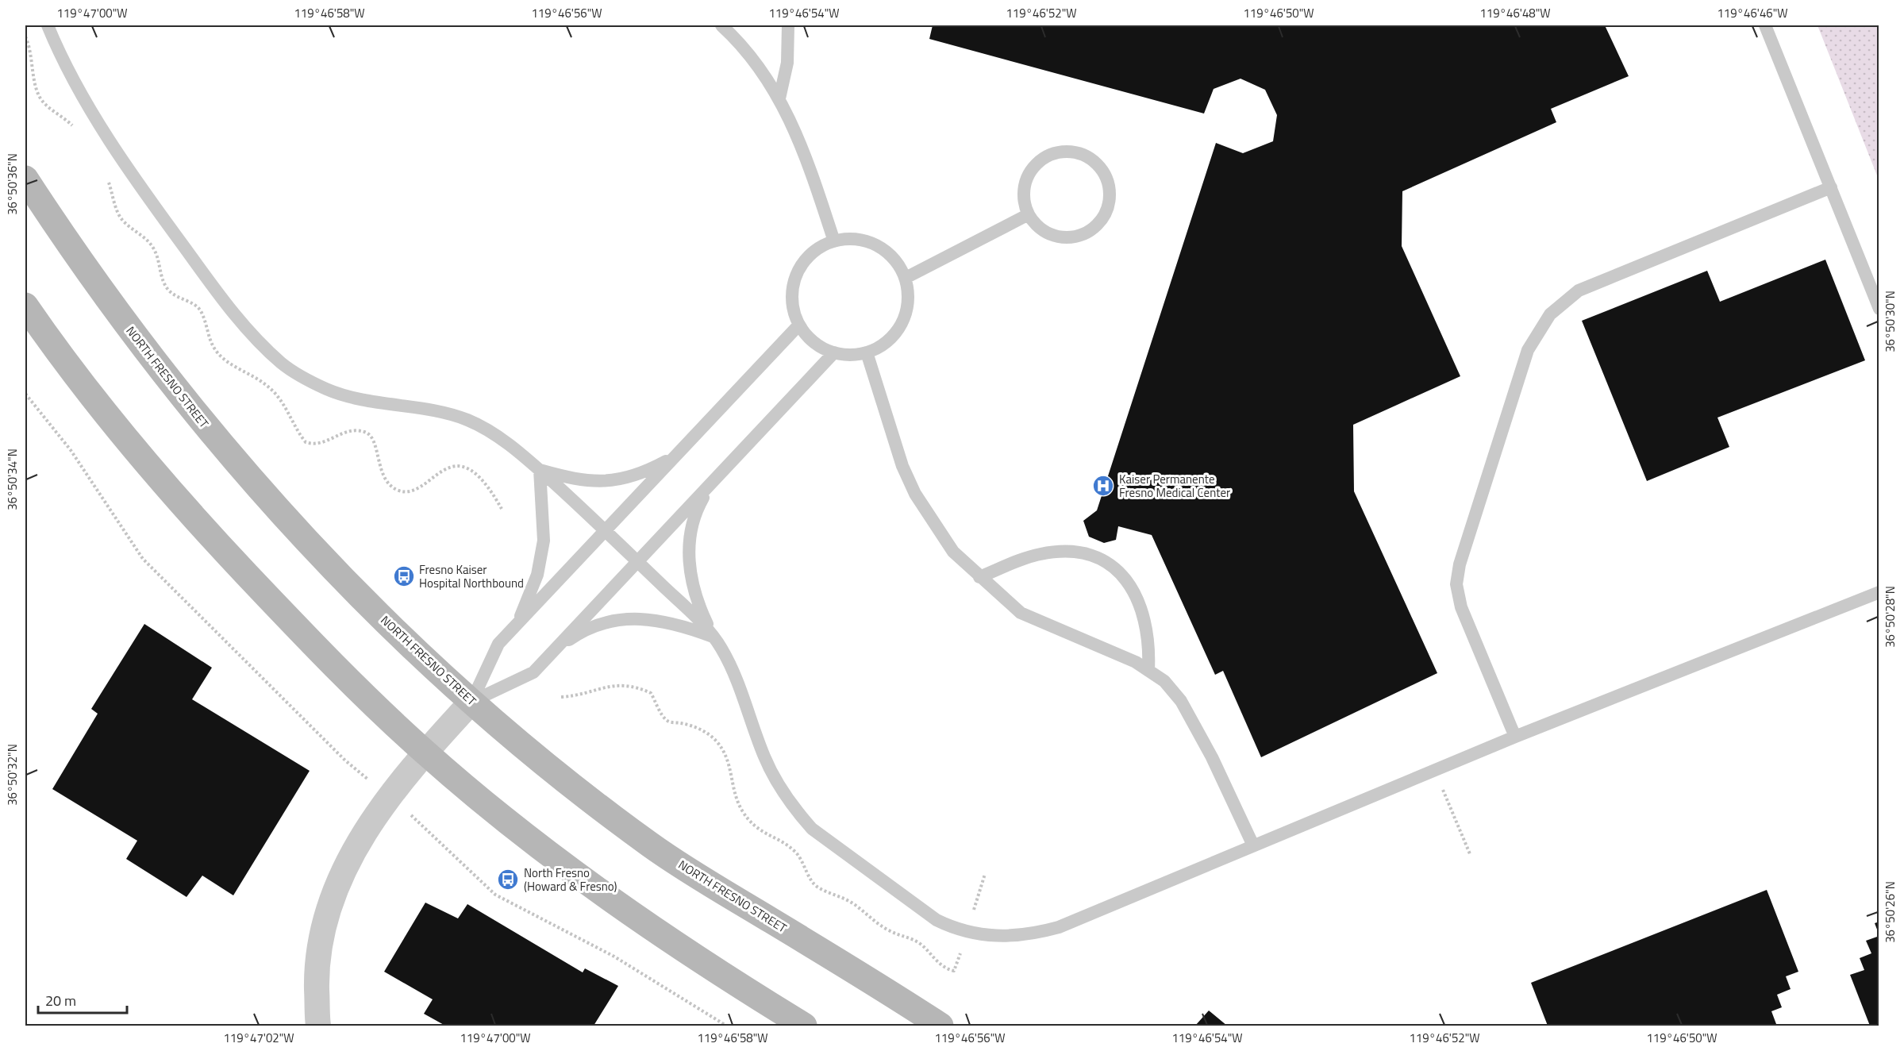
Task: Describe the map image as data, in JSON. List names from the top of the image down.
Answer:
{
  "streets": {
    "main road": ["NORTH FRESNO STREET"]
  },
  "places": {
    "hospital": ["Kaiser Permanente Fresno Medical Center"],
    "bus stop": ["Fresno Kaiser Hospital Northbound", "North Fresno (Howard & Fresno)"]
  },
  "scale_bar": "20 m",
  "coordinates": [
    "119°47'00\"W",
    "119°46'58\"W",
    "119°46'56\"W",
    "119°46'54\"W",
    "119°46'52\"W",
    "119°46'50\"W",
    "119°46'48\"W",
    "119°46'46\"W",
    "36°50'36\"N",
    "36°50'30\"N",
    "36°50'34\"N",
    "36°50'28\"N",
    "36°50'32\"N",
    "36°50'26\"N",
    "119°47'02\"W"
  ]
}
